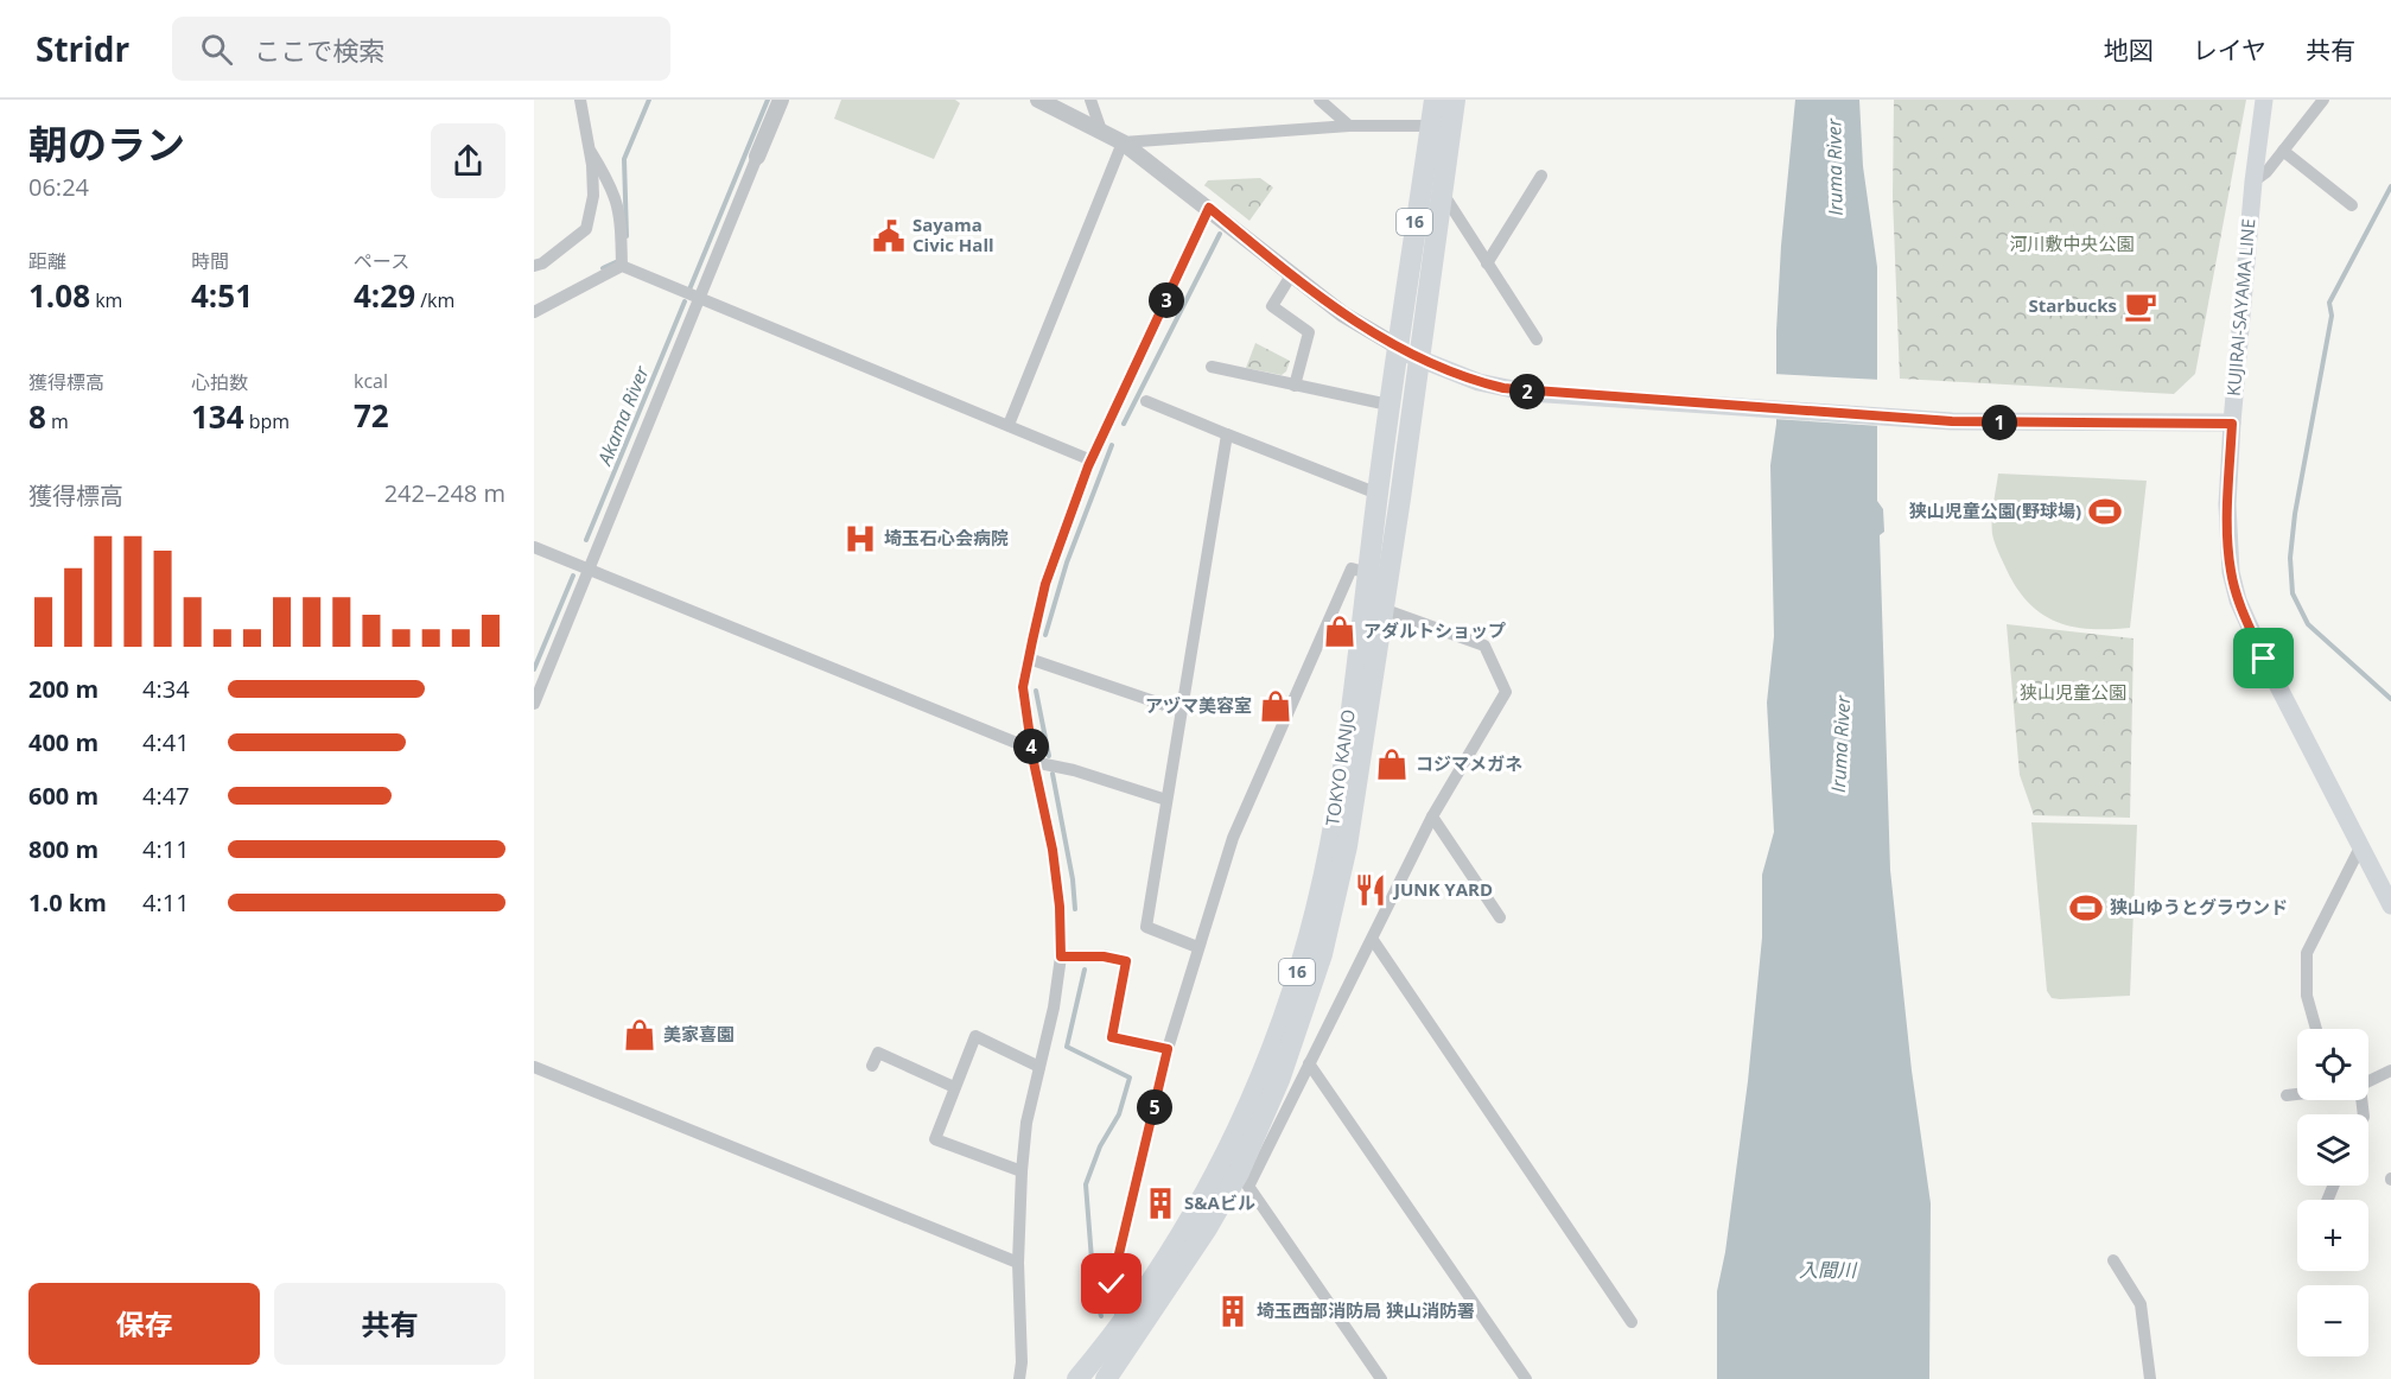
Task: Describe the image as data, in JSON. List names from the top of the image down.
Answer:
{
  "streets": {
    "highway": ["16", "TOKYO KANJO"],
    "main road": ["KUJIRAI-SAYAMA LINE"]
  },
  "water": ["Iruma River", "Akama River", "入間川"],
  "parks": ["河川敷中央公園", "狭山児童公園"],
  "places": {
    "public building": ["Sayama Civic Hall"],
    "cafe": ["Starbucks"],
    "sports": ["狭山児童公園(野球場)", "狭山ゆうとグラウンド"],
    "hospital": ["埼玉石心会病院"],
    "shop": [
      "アダルトショップ",
      "アヅマ美容室",
      "コジマメガネ",
      "美家喜園"
    ],
    "restaurant": ["JUNK YARD"],
    "building": ["S&Aビル", "埼玉西部消防局 狭山消防署"]
  },
  "page": {
    "header": "Stridr",
    "search": "ここで検索",
    "nav": ["地図", "レイヤ", "共有"],
    "heading": ["朝のラン", "06:24"],
    "stats": [
      ["距離", "1.08 km"],
      ["時間", "4:51"],
      ["ペース", "4:29 /km"],
      ["獲得標高", "8 m"],
      ["心拍数", "134 bpm"],
      ["kcal", "72"]
    ],
    "pins": [
      "3",
      "2",
      "1",
      "4",
      "5"
    ],
    "chart": ["獲得標高", "242–248 m"],
    "list": [
      {
        "name": "200 m",
        "note": "4:34"
      },
      {
        "name": "400 m",
        "note": "4:41"
      },
      {
        "name": "600 m",
        "note": "4:47"
      },
      {
        "name": "800 m",
        "note": "4:11"
      },
      {
        "name": "1.0 km",
        "note": "4:11"
      }
    ],
    "map_buttons": ["+", "−"],
    "buttons": ["保存", "共有"]
  }
}
